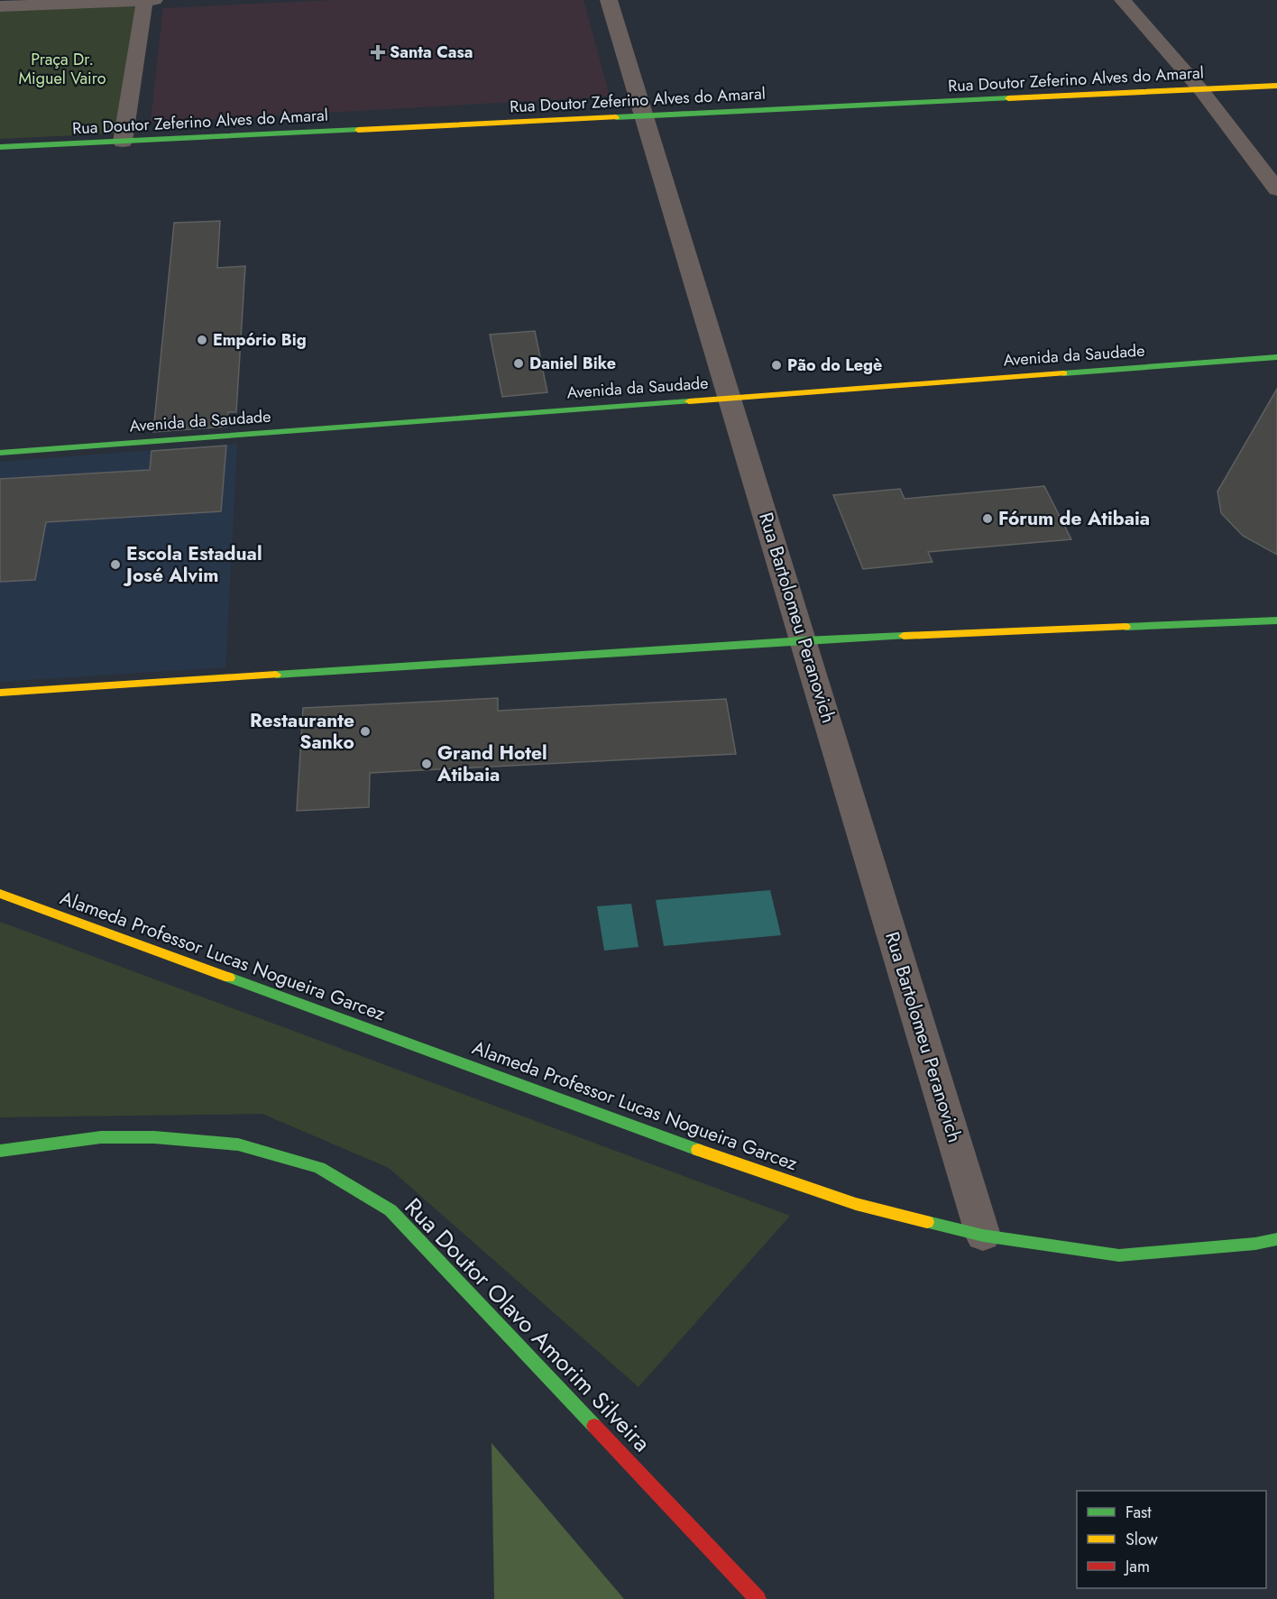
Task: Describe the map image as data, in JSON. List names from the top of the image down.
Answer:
{
  "streets": {
    "street": [
      "Rua Doutor Zeferino Alves do Amaral",
      "Avenida da Saudade",
      "Rua Bartolomeu Peranovich",
      "Alameda Professor Lucas Nogueira Garcez",
      "Rua Doutor Olavo Amorim Silveira"
    ]
  },
  "crossings": [
    ["Rua Doutor Zeferino Alves do Amaral", "Rua Bartolomeu Peranovich"],
    ["Avenida da Saudade", "Rua Bartolomeu Peranovich"],
    ["Rua Bartolomeu Peranovich", "Alameda Professor Lucas Nogueira Garcez"]
  ],
  "parks": ["Praça Dr. Miguel Vairo"],
  "places": {
    "health": ["Santa Casa"],
    "other": [
      "Empório Big",
      "Daniel Bike",
      "Pão do Legè",
      "Fórum de Atibaia",
      "Escola Estadual José Alvim",
      "Restaurante Sanko",
      "Grand Hotel Atibaia"
    ]
  },
  "legend": ["Fast", "Slow", "Jam"]
}
